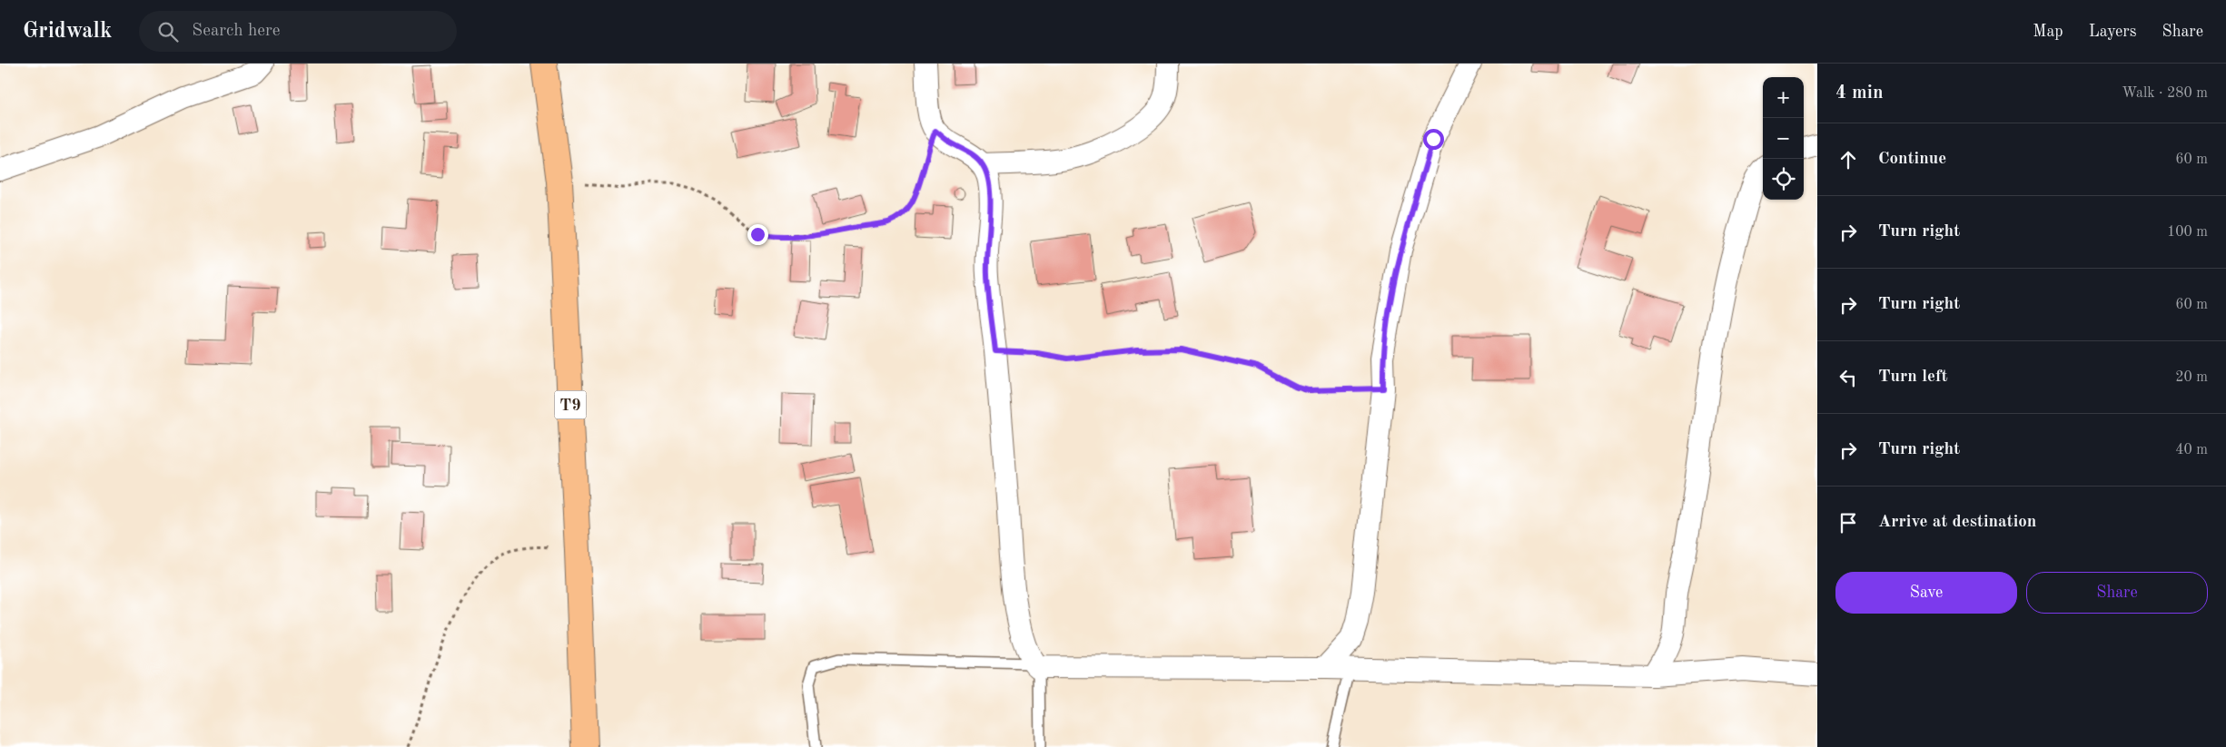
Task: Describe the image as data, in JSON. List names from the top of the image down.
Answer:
{
  "streets": {
    "highway": ["T9"]
  },
  "page": {
    "header": "Gridwalk",
    "search": "Search here",
    "nav": ["Map", "Layers", "Share"],
    "heading": ["4 min", "Walk · 280 m"],
    "map_buttons": ["+", "−"],
    "list": [
      ["Continue", "60 m"],
      ["Turn right", "100 m"],
      ["Turn right", "60 m"],
      ["Turn left", "20 m"],
      ["Turn right", "40 m"],
      "Arrive at destination"
    ],
    "buttons": ["Save", "Share"]
  }
}
